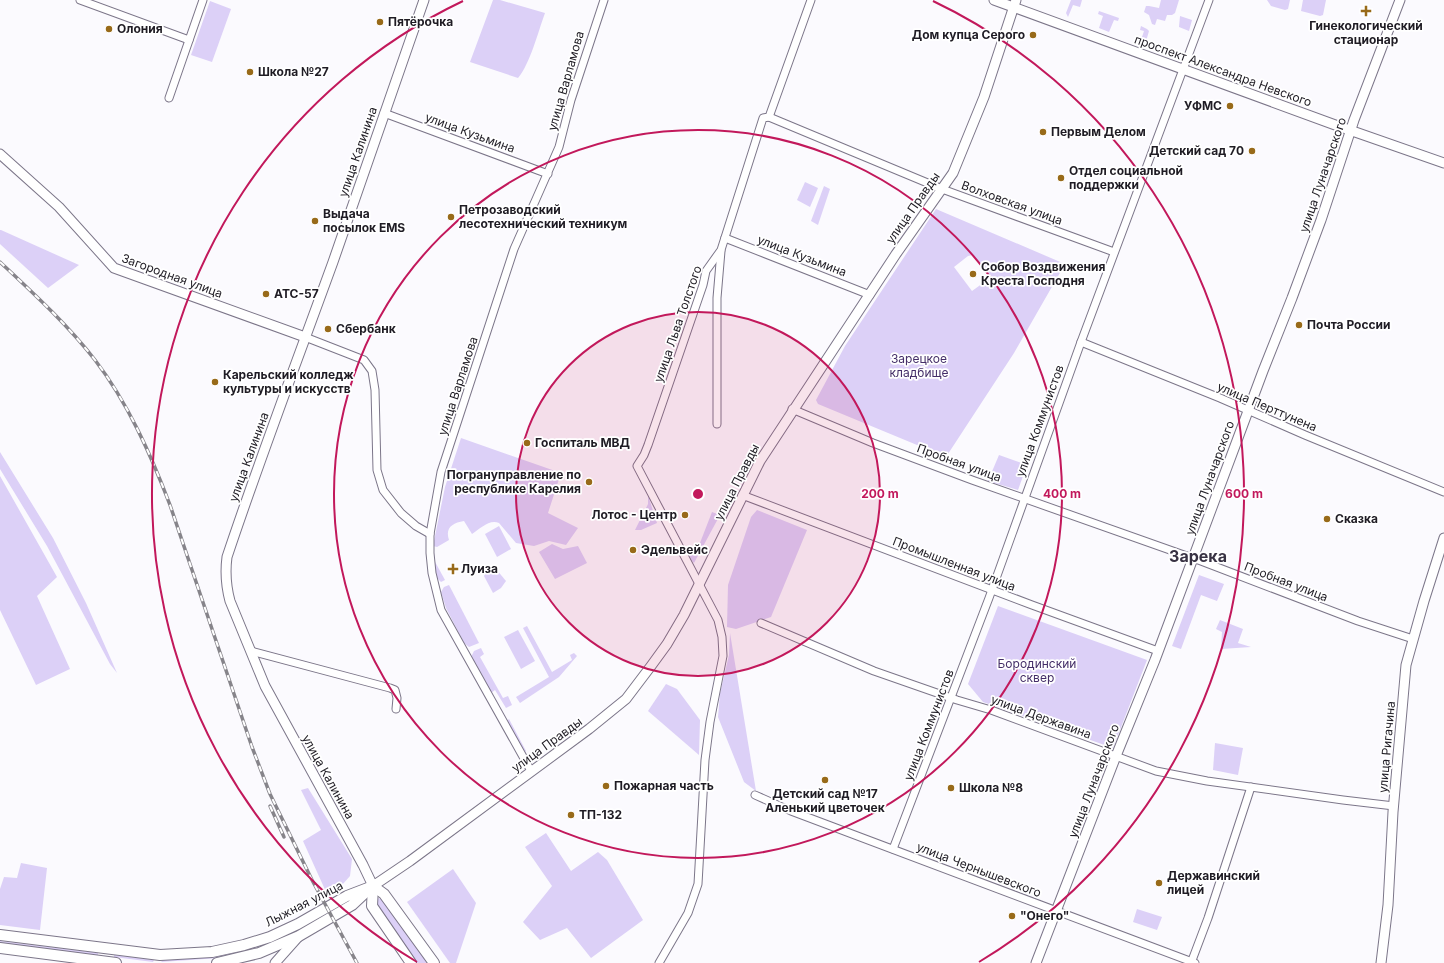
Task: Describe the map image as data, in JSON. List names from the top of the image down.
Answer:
{
  "streets": {
    "main road": [
      "проспект Александра Невского",
      "улица Калинина",
      "улица Луначарского",
      "улица Правды",
      "Загородная улица",
      "улица Ригачина",
      "Лыжная улица"
    ],
    "street": [
      "улица Варламова",
      "улица Кузьмина",
      "Волховская улица",
      "улица Льва Толстого",
      "улица Перттунена",
      "улица Коммунистов",
      "Пробная улица",
      "Промышленная улица",
      "улица Державина",
      "улица Чернышевского"
    ]
  },
  "crossings": [
    ["проспект Александра Невского", "улица Луначарского"],
    ["проспект Александра Невского", "улица Правды"],
    ["проспект Александра Невского", "улица Коммунистов"],
    ["улица Варламова", "улица Кузьмина"],
    ["улица Варламова", "улица Правды"],
    ["улица Кузьмина", "улица Калинина"],
    ["улица Кузьмина", "улица Правды"],
    ["улица Кузьмина", "улица Льва Толстого"],
    ["улица Калинина", "улица Правды"],
    ["улица Калинина", "Загородная улица"],
    ["улица Калинина", "Лыжная улица"],
    ["улица Луначарского", "улица Перттунена"],
    ["улица Луначарского", "Пробная улица"],
    ["улица Луначарского", "Промышленная улица"],
    ["улица Луначарского", "улица Державина"],
    ["улица Луначарского", "улица Чернышевского"],
    ["Волховская улица", "улица Правды"],
    ["Волховская улица", "улица Льва Толстого"],
    ["Волховская улица", "улица Коммунистов"],
    ["улица Правды", "улица Льва Толстого"],
    ["улица Правды", "Пробная улица"],
    ["улица Правды", "Промышленная улица"],
    ["улица Правды", "Лыжная улица"],
    ["улица Перттунена", "улица Коммунистов"],
    ["улица Коммунистов", "Пробная улица"],
    ["улица Коммунистов", "Промышленная улица"],
    ["улица Коммунистов", "улица Державина"],
    ["улица Коммунистов", "улица Чернышевского"],
    ["Пробная улица", "улица Ригачина"],
    ["улица Державина", "улица Ригачина"]
  ],
  "districts": ["Зарека"],
  "parks": ["Зарецкое кладбище", "Бородинский сквер"],
  "places": {
    "health": ["Гинекологический стационар", "Луиза"],
    "other": [
      "Пятёрочка",
      "Олония",
      "Дом купца Серого",
      "Школа №27",
      "УФМС",
      "Первым Делом",
      "Детский сад 70",
      "Отдел социальной поддержки",
      "Петрозаводский лесотехнический техникум",
      "Выдача посылок EMS",
      "Собор Воздвижения Креста Господня",
      "АТС-57",
      "Почта России",
      "Сбербанк",
      "Карельский колледж культуры и искусств",
      "Госпиталь МВД",
      "Погрануправление по республике Карелия",
      "Лотос - Центр",
      "Сказка",
      "Эдельвейс",
      "Детский сад №17 Аленький цветочек",
      "Пожарная часть",
      "Школа №8",
      "ТП-132",
      "Державинский лицей",
      "\"Онего\""
    ]
  },
  "rings": ["200 m", "400 m", "600 m"]
}
